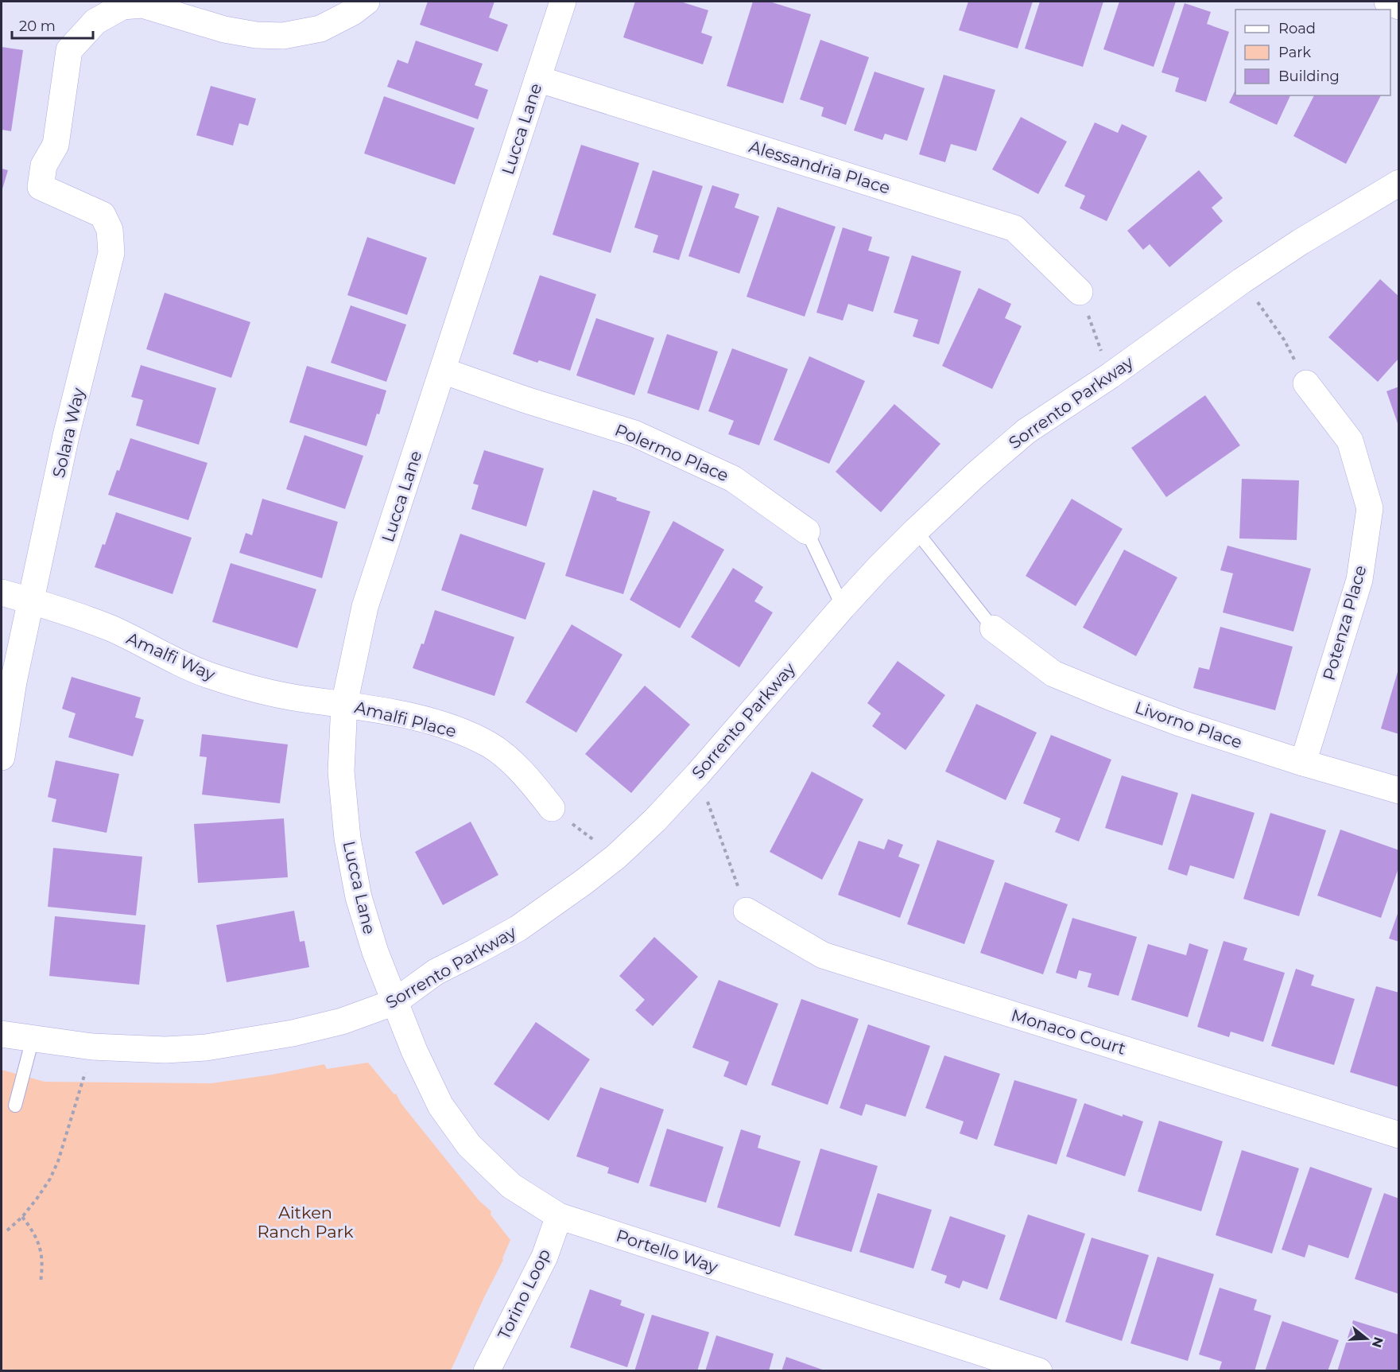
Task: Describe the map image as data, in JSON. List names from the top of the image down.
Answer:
{
  "streets": {
    "street": [
      "Lucca Lane",
      "Alessandria Place",
      "Sorrento Parkway",
      "Solara Way",
      "Polermo Place",
      "Potenza Place",
      "Amalfi Way",
      "Amalfi Place",
      "Livorno Place",
      "Monaco Court",
      "Portello Way",
      "Torino Loop"
    ]
  },
  "crossings": [
    ["Lucca Lane", "Alessandria Place"],
    ["Lucca Lane", "Sorrento Parkway"],
    ["Lucca Lane", "Polermo Place"],
    ["Lucca Lane", "Amalfi Way"],
    ["Lucca Lane", "Amalfi Place"],
    ["Lucca Lane", "Portello Way"],
    ["Sorrento Parkway", "Portello Way"],
    ["Solara Way", "Amalfi Way"],
    ["Potenza Place", "Livorno Place"],
    ["Amalfi Way", "Amalfi Place"],
    ["Portello Way", "Torino Loop"]
  ],
  "parks": ["Aitken Ranch Park"],
  "legend": ["Road", "Park", "Building"],
  "scale_bar": "20 m",
  "north": "right"
}
